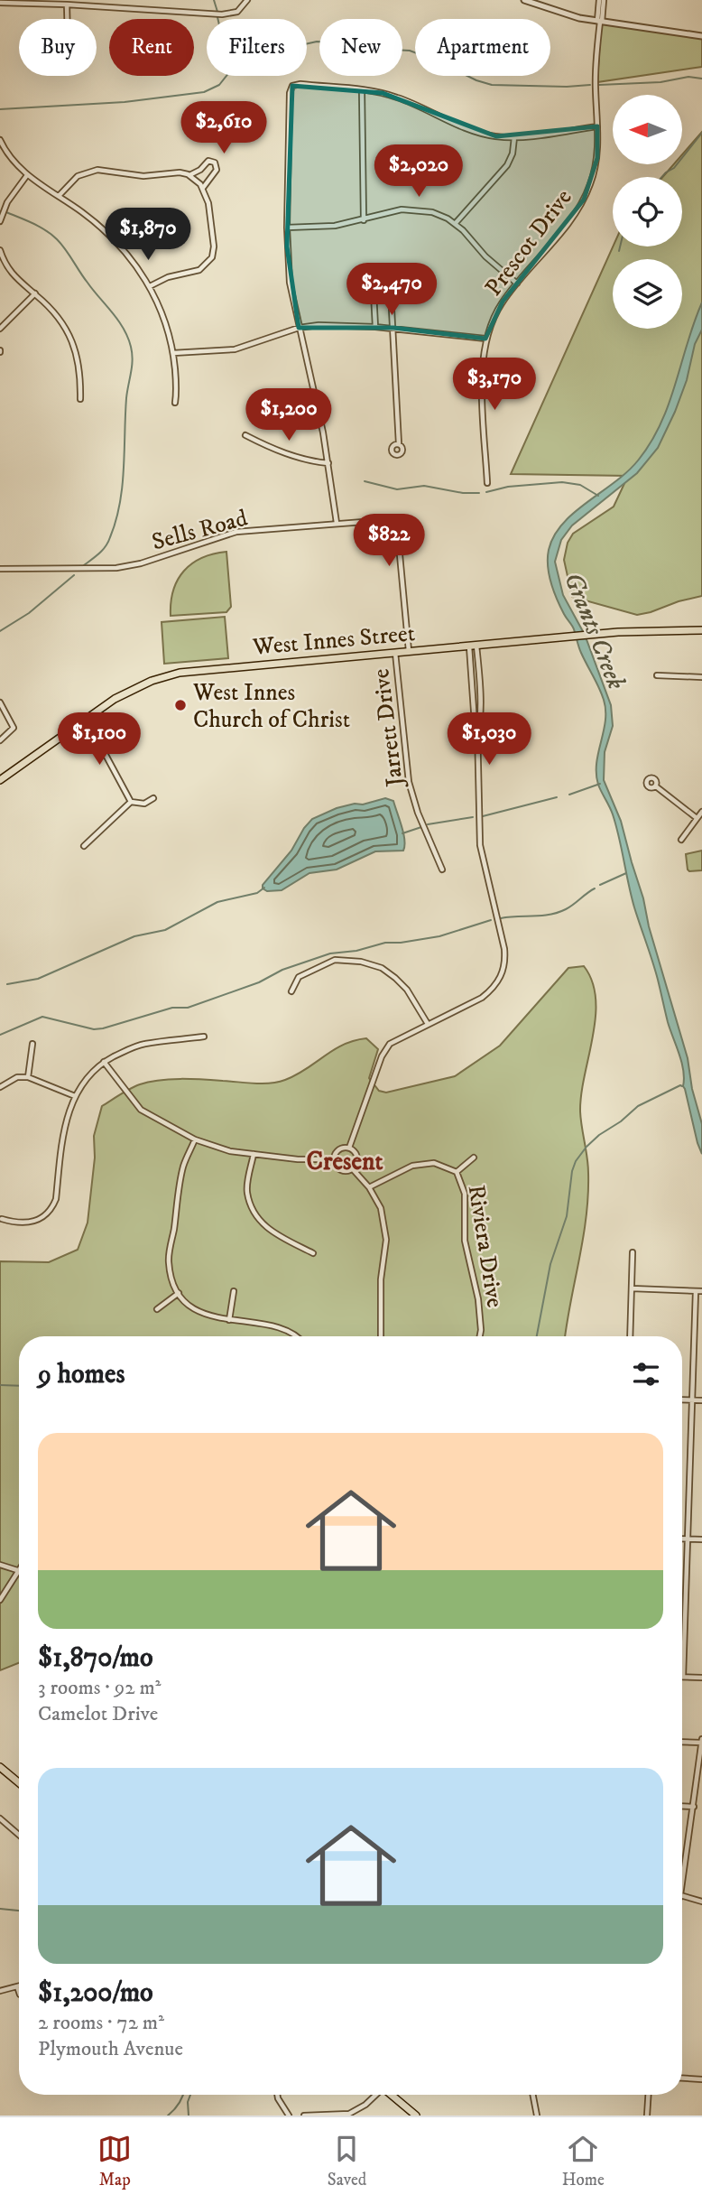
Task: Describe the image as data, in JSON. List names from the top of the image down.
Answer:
{
  "streets": {
    "main road": ["West Innes Street"],
    "street": [
      "Prescot Drive",
      "Sells Road",
      "Jarrett Drive",
      "Riviera Drive"
    ]
  },
  "crossings": [
    ["Sells Road", "West Innes Street"],
    ["West Innes Street", "Jarrett Drive"]
  ],
  "districts": ["Cresent"],
  "water": ["Grants Creek"],
  "places": ["West Innes Church of Christ"],
  "north": "left",
  "page": {
    "chip": [
      "Buy",
      "Rent",
      "Filters",
      "New",
      "Apartment"
    ],
    "price": [
      "$2,610",
      "$2,020",
      "$1,870",
      "$2,470",
      "$3,170",
      "$1,200",
      "$822",
      "$1,100",
      "$1,030"
    ],
    "heading": "9 homes",
    "list": [
      {
        "name": "$1,870/mo",
        "note": "3 rooms · 92 m² · Camelot Drive"
      },
      {
        "name": "$1,200/mo",
        "note": "2 rooms · 72 m² · Plymouth Avenue"
      }
    ],
    "tabs": ["Map", "Saved", "Home"]
  }
}
